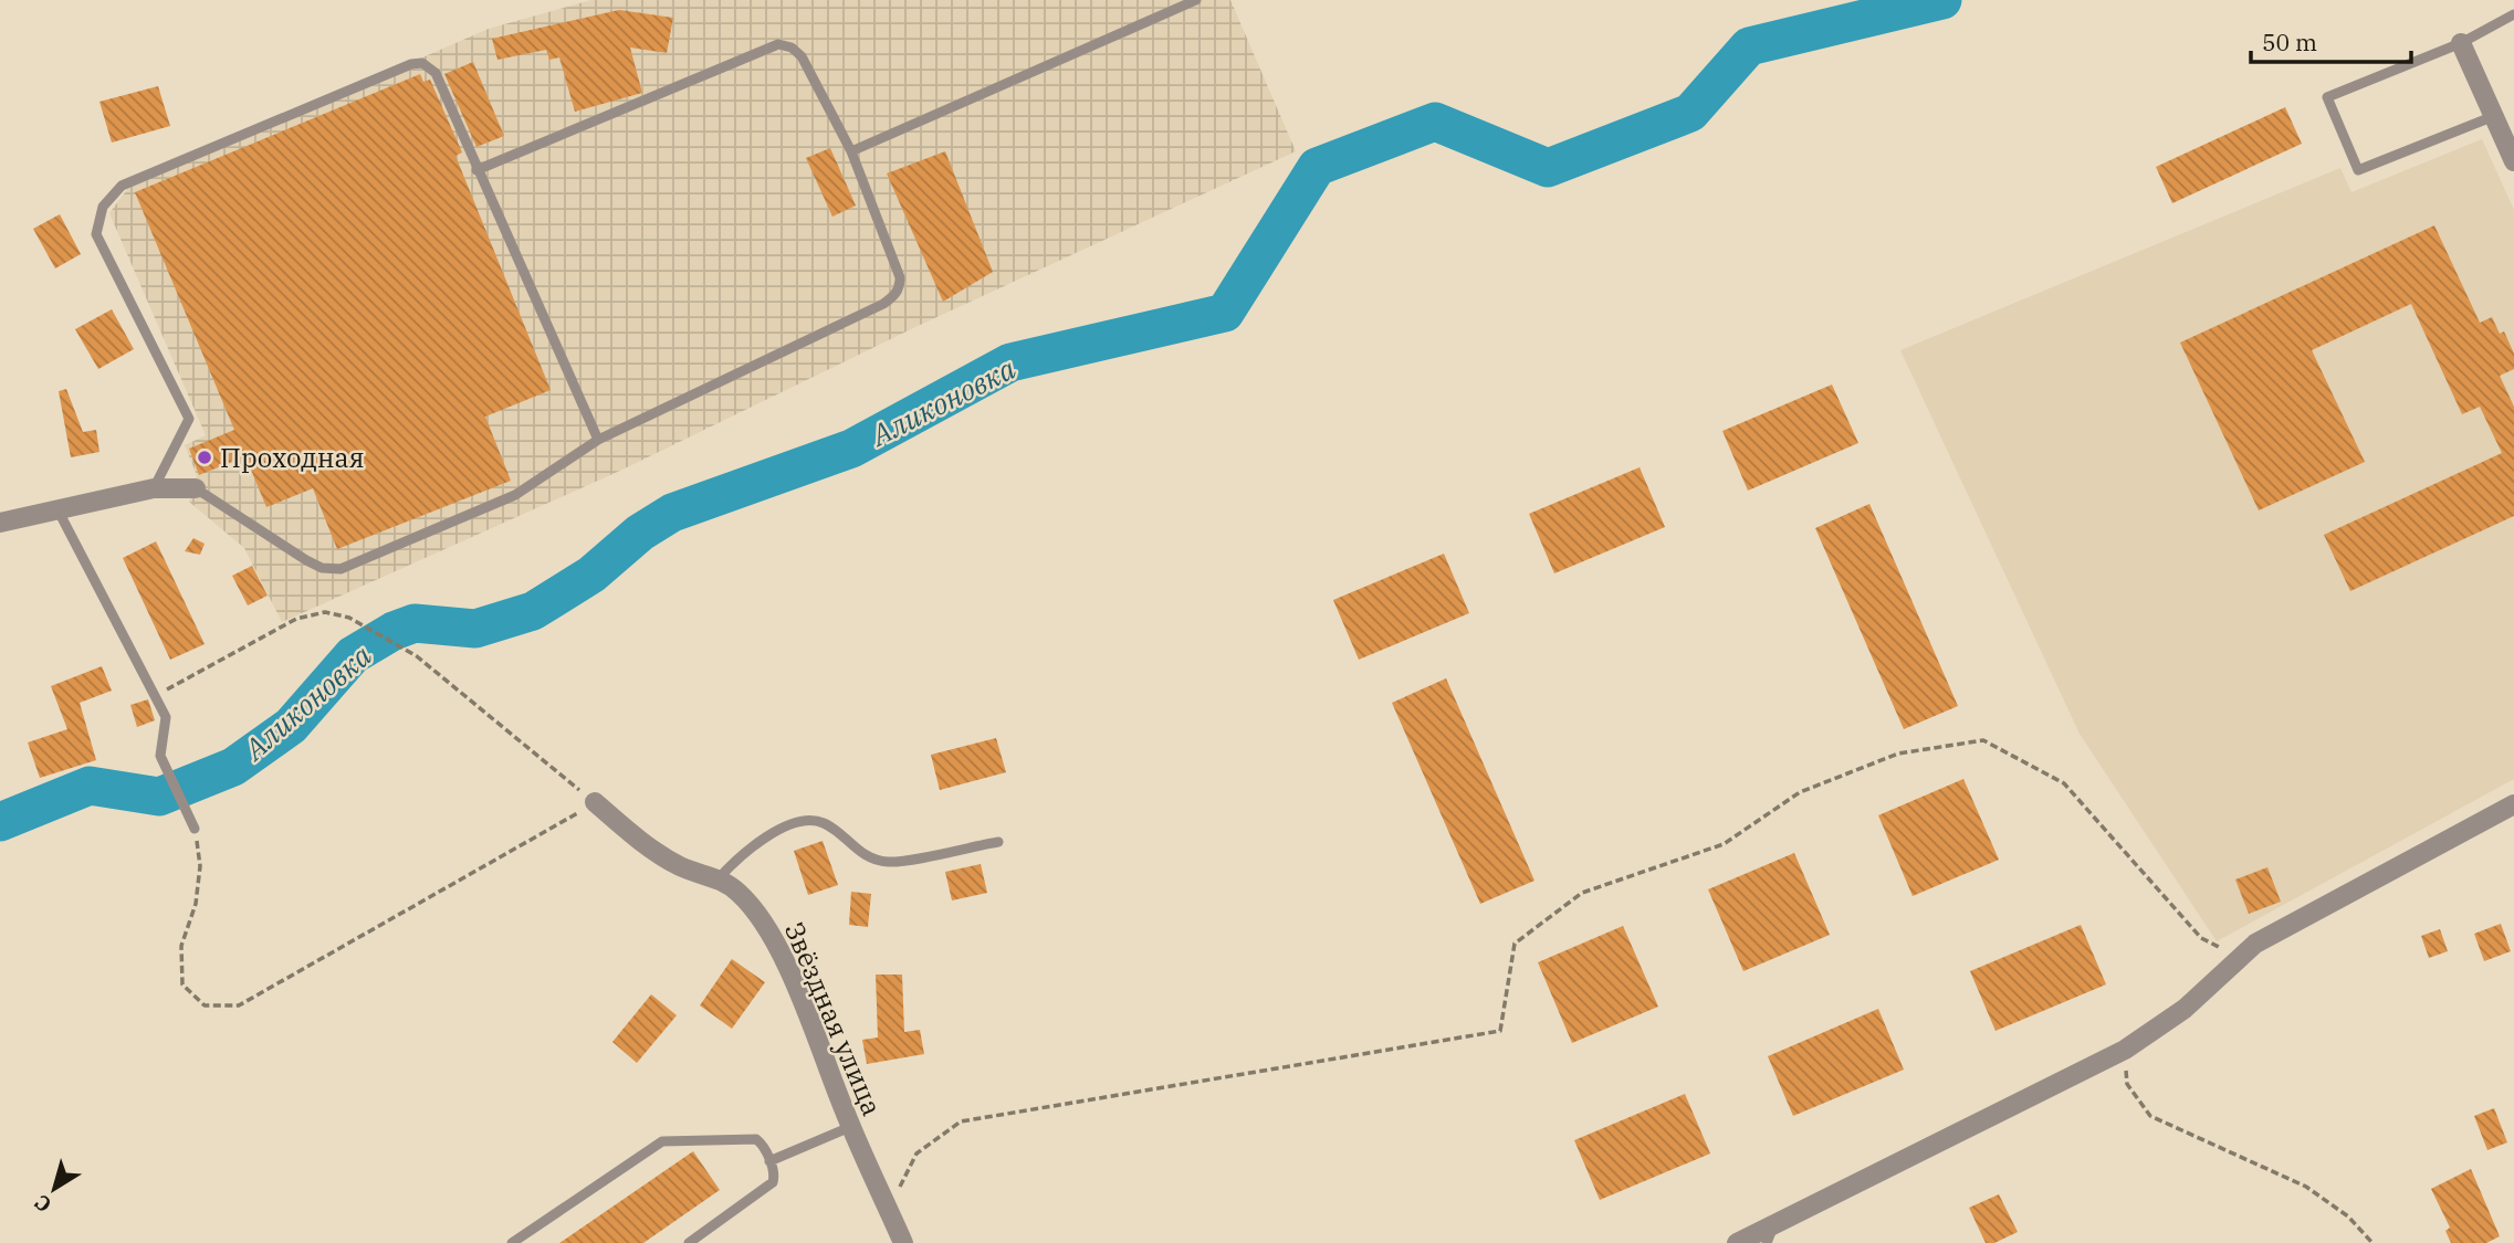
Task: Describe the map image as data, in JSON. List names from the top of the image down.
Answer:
{
  "streets": {
    "street": ["Звёздная улица"]
  },
  "water": ["Аликоновка"],
  "places": ["Проходная"],
  "scale_bar": "50 m",
  "north": "bottom left"
}
